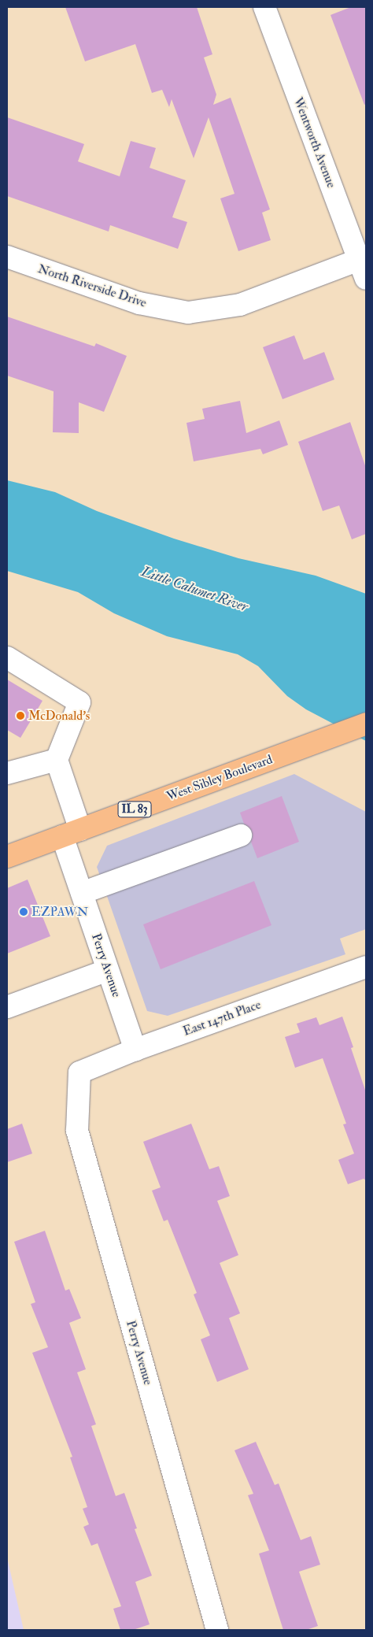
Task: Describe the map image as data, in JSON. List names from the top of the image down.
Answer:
{
  "streets": {
    "main road": ["West Sibley Boulevard", "IL 83"],
    "street": [
      "Wentworth Avenue",
      "North Riverside Drive",
      "Perry Avenue",
      "East 147th Place"
    ]
  },
  "crossings": [
    ["Wentworth Avenue", "North Riverside Drive"],
    ["West Sibley Boulevard", "Perry Avenue"],
    ["Perry Avenue", "East 147th Place"]
  ],
  "water": ["Little Calumet River"],
  "places": ["McDonald's", "EZPAWN"]
}
